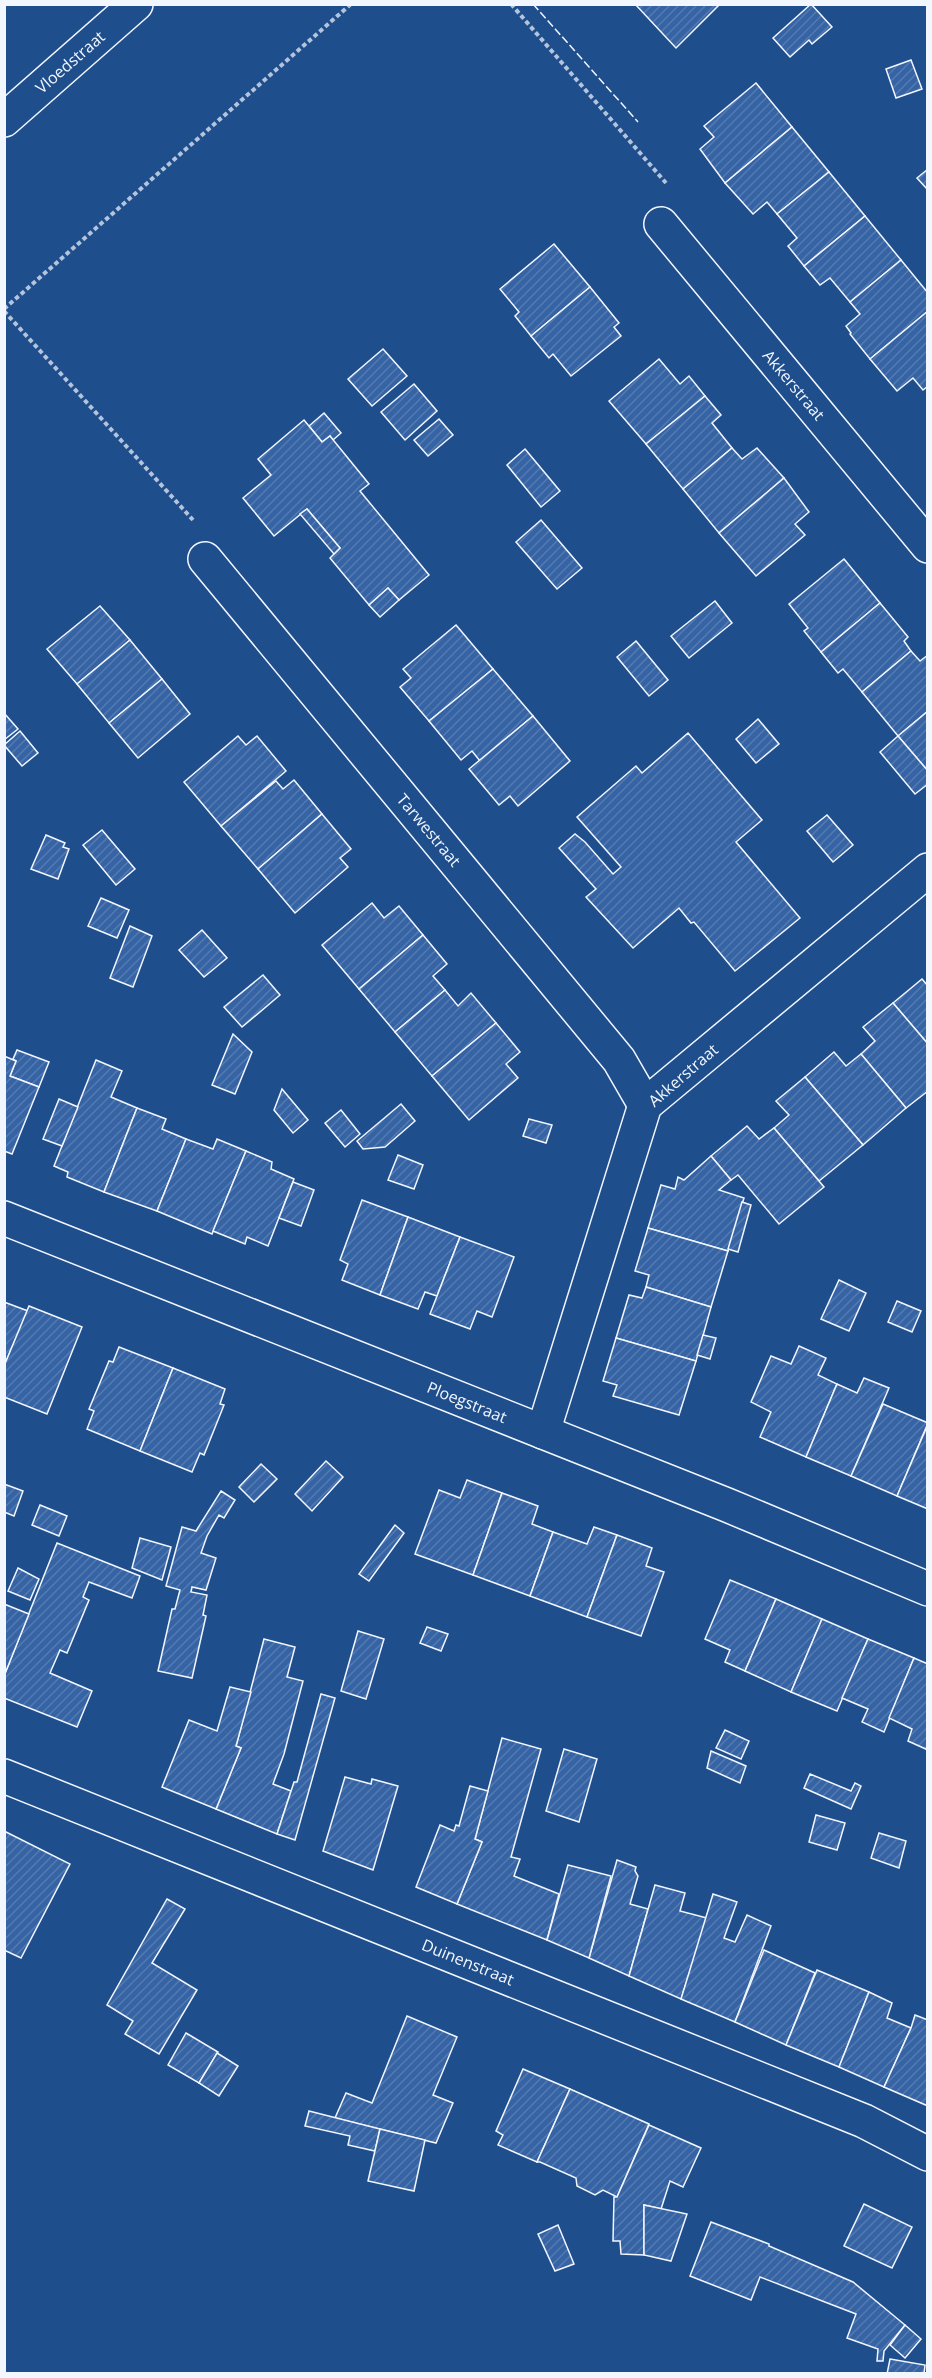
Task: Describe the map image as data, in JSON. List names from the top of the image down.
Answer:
{
  "streets": {
    "street": [
      "Vloedstraat",
      "Akkerstraat",
      "Tarwestraat",
      "Ploegstraat",
      "Duinenstraat"
    ]
  },
  "crossings": [
    ["Akkerstraat", "Tarwestraat"],
    ["Akkerstraat", "Ploegstraat"]
  ]
}
